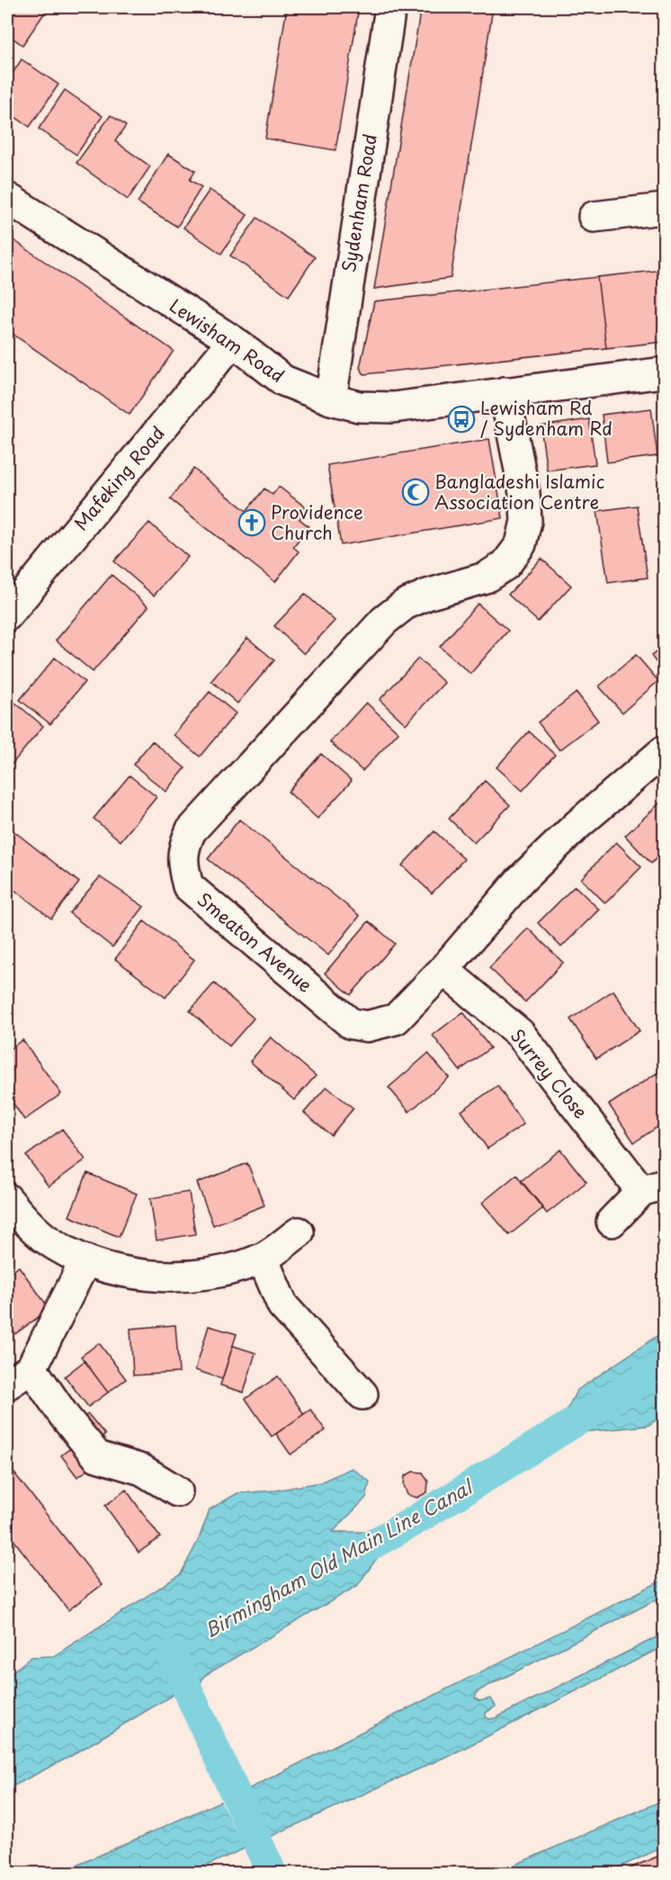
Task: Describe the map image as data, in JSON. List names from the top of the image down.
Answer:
{
  "streets": {
    "street": [
      "Sydenham Road",
      "Lewisham Road",
      "Mafeking Road",
      "Smeaton Avenue",
      "Surrey Close"
    ]
  },
  "crossings": [
    ["Sydenham Road", "Lewisham Road"],
    ["Lewisham Road", "Mafeking Road"],
    ["Lewisham Road", "Smeaton Avenue"],
    ["Smeaton Avenue", "Surrey Close"]
  ],
  "water": ["Birmingham Old Main Line Canal"],
  "places": {
    "bus stop": ["Lewisham Rd / Sydenham Rd"],
    "mosque": ["Bangladeshi Islamic Association Centre"],
    "church": ["Providence Church"]
  }
}
